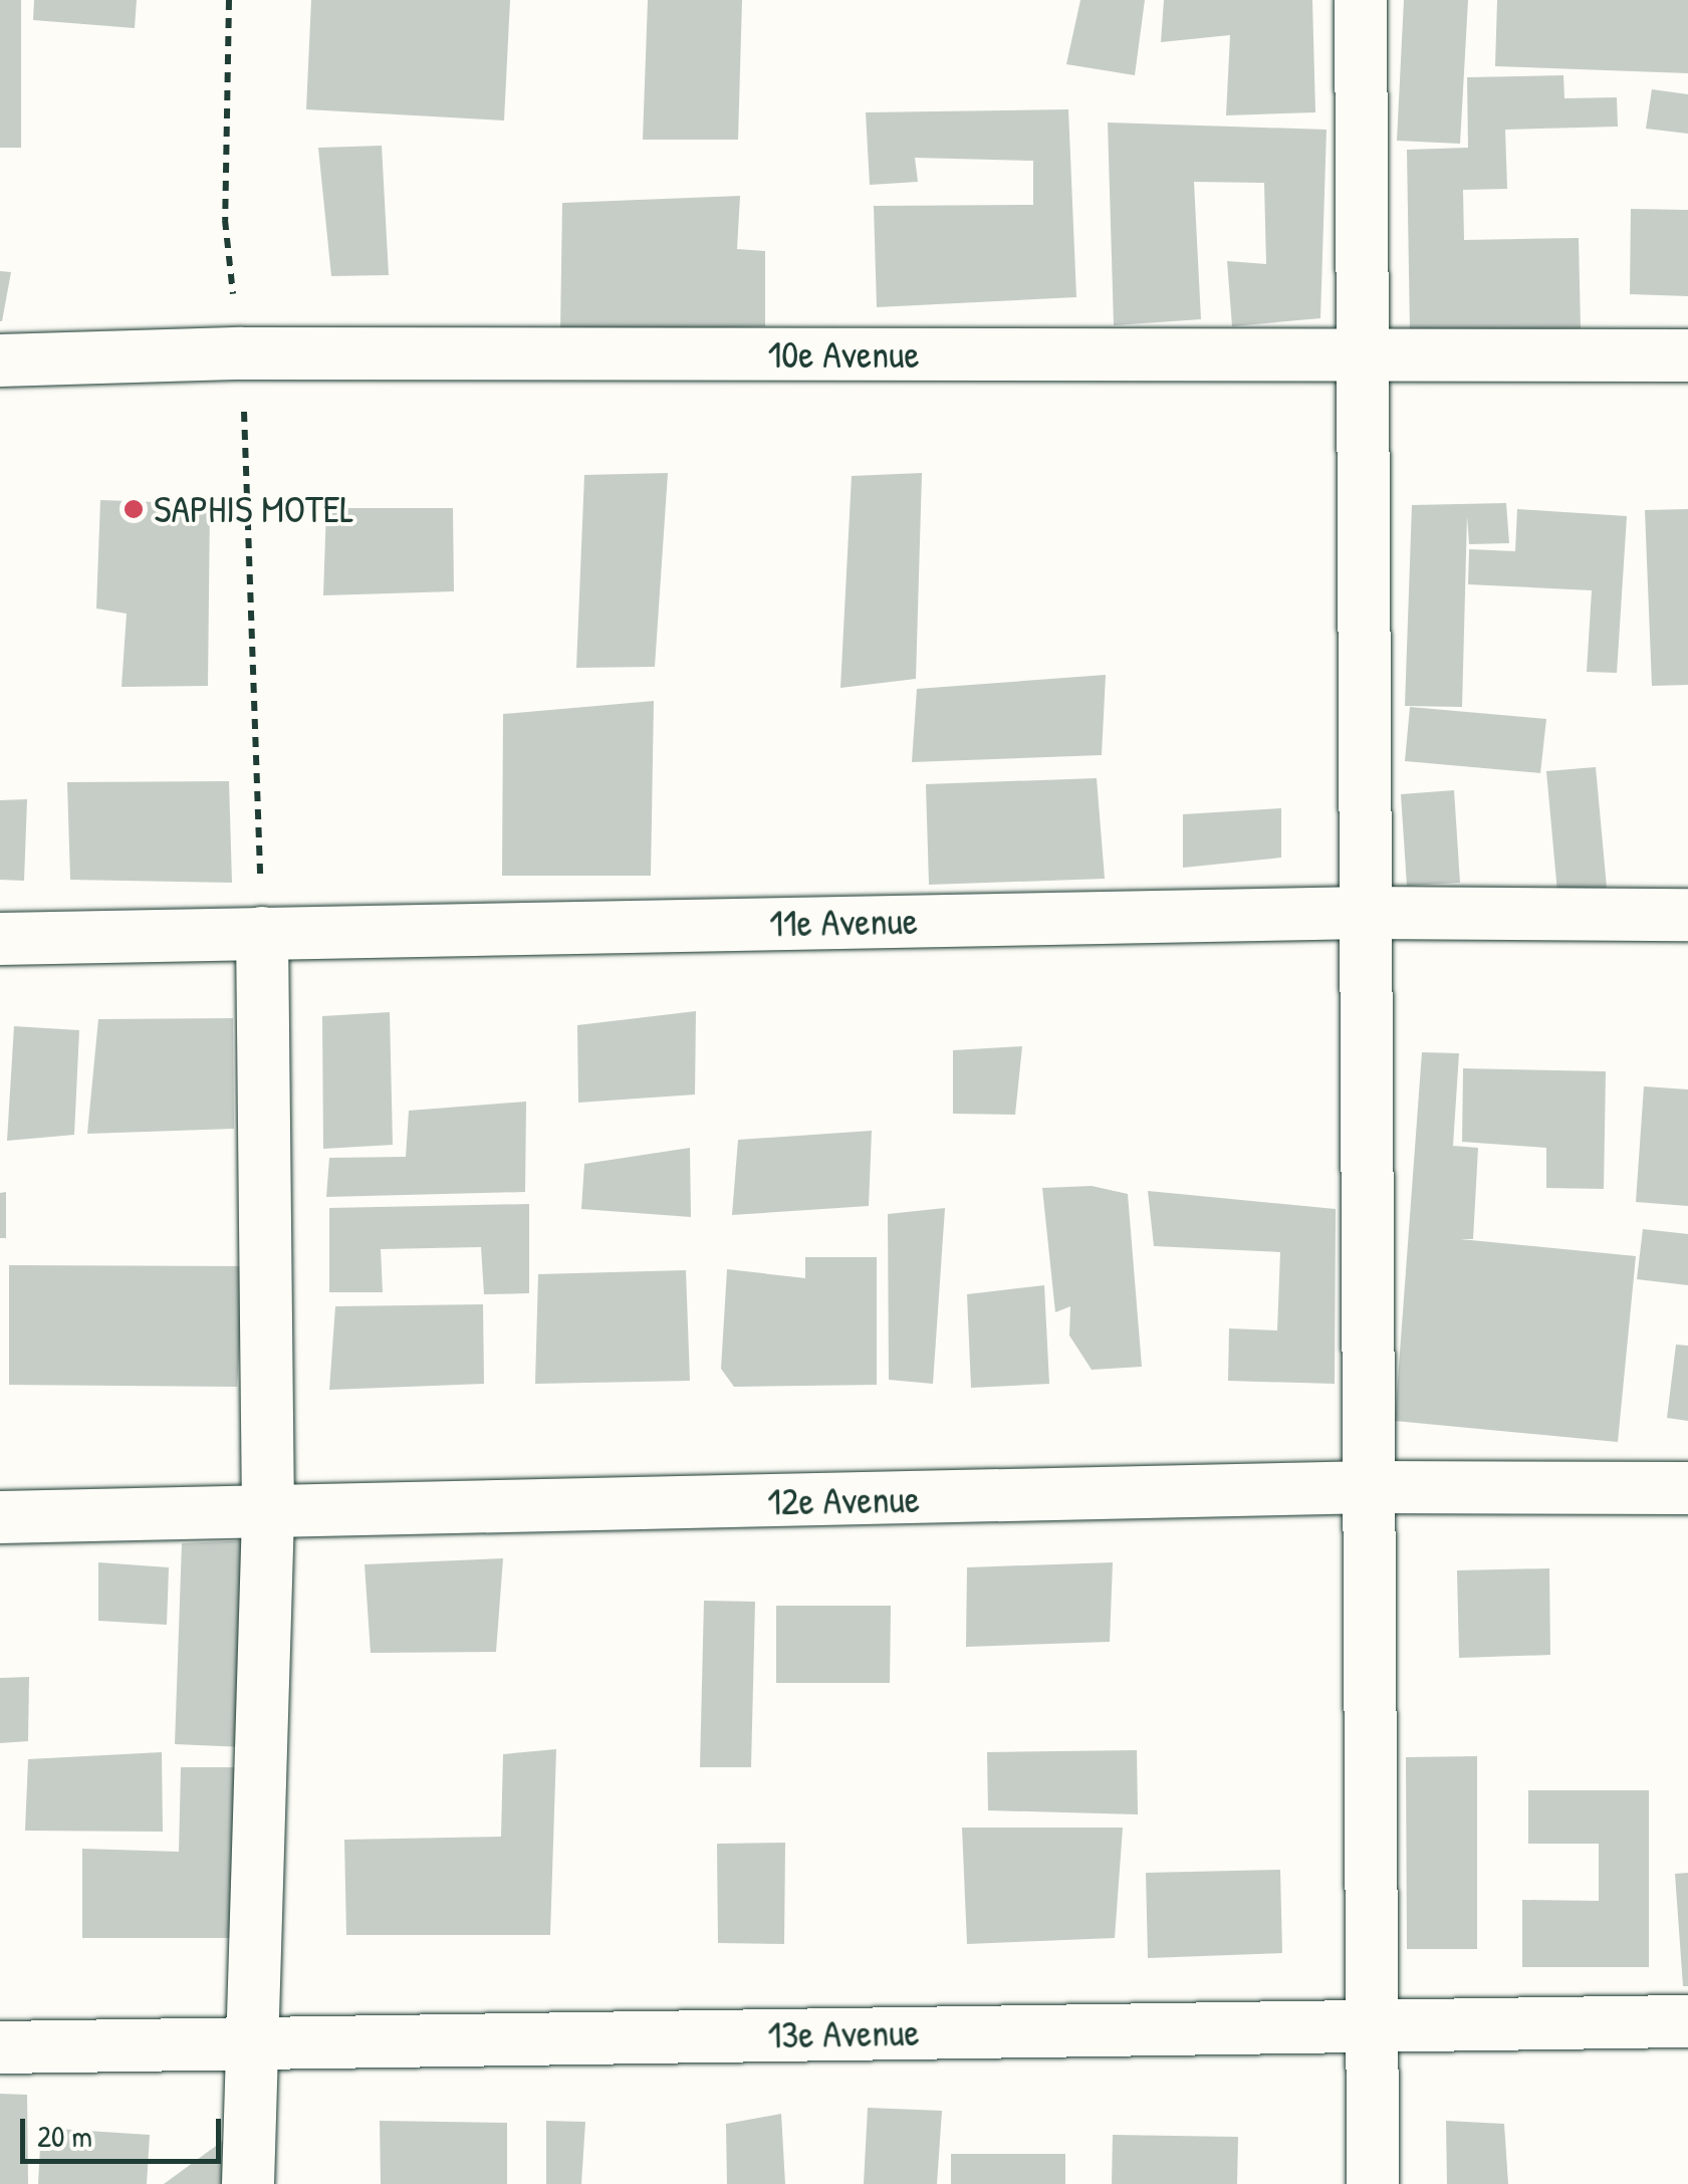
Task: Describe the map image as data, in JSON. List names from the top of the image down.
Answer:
{
  "streets": {
    "street": [
      "10e Avenue",
      "11e Avenue",
      "12e Avenue",
      "13e Avenue"
    ]
  },
  "places": ["SAPHIS MOTEL"],
  "scale_bar": "20 m"
}
